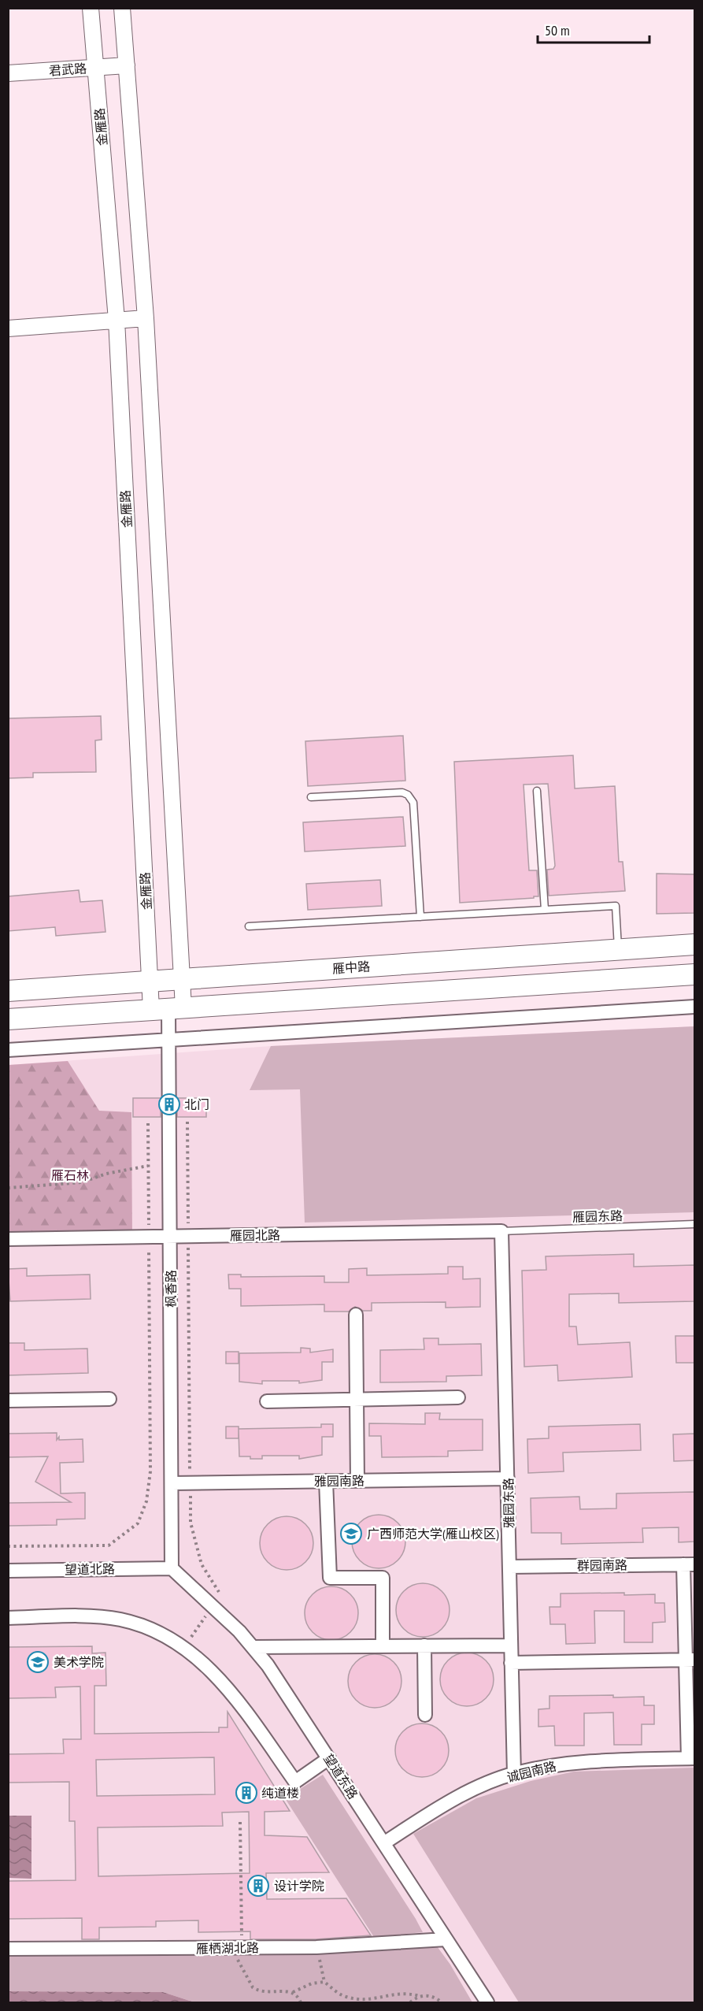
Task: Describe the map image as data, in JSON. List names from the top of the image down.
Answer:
{
  "streets": {
    "main road": ["雁中路"],
    "street": [
      "君武路",
      "金雁路",
      "雁园北路",
      "枫香路",
      "雅园南路",
      "雅园东路",
      "群园南路",
      "望道北路",
      "诚园南路",
      "望道东路",
      "雁栖湖北路"
    ],
    "lane": ["雁园东路"]
  },
  "crossings": [
    ["君武路", "金雁路"],
    ["金雁路", "雁中路"],
    ["金雁路", "枫香路"],
    ["雁园东路", "雁园北路"],
    ["雁园东路", "雅园东路"],
    ["雁园北路", "枫香路"],
    ["雁园北路", "雅园东路"],
    ["枫香路", "雅园南路"],
    ["枫香路", "望道北路"],
    ["枫香路", "望道东路"],
    ["雅园南路", "雅园东路"],
    ["雅园东路", "群园南路"],
    ["雅园东路", "诚园南路"],
    ["望道北路", "望道东路"],
    ["诚园南路", "望道东路"],
    ["望道东路", "雁栖湖北路"]
  ],
  "parks": ["雁石林"],
  "places": {
    "building": ["北门", "纯道楼", "设计学院"],
    "school or university": ["广西师范大学(雁山校区)", "美术学院"]
  },
  "scale_bar": "50 m"
}
